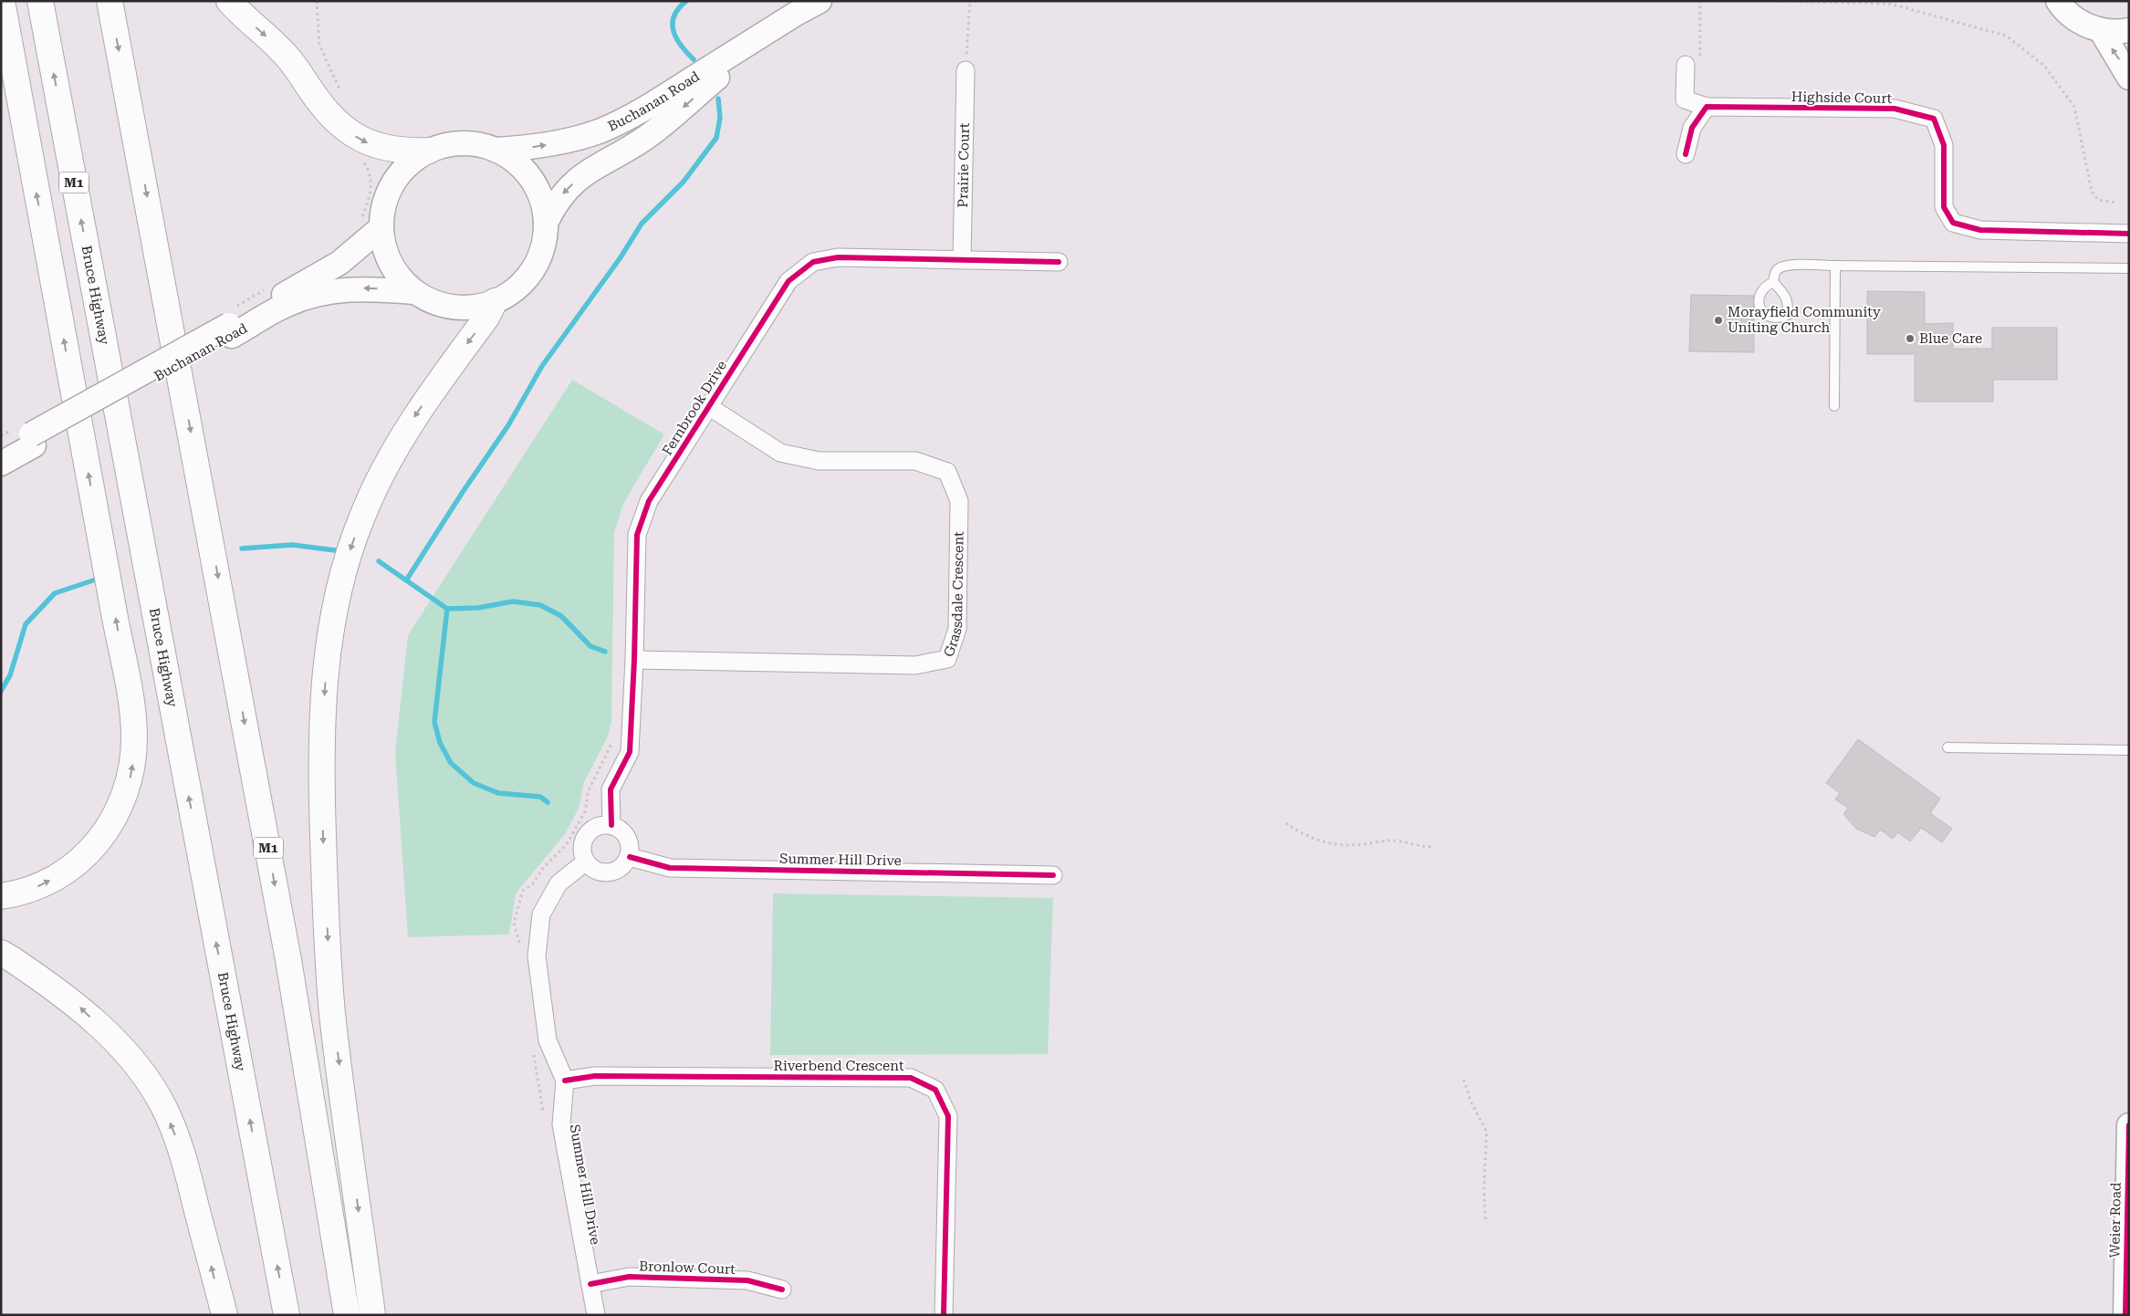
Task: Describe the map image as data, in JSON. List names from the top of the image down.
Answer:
{
  "streets": {
    "highway": ["M1", "Bruce Highway"],
    "main road": ["Buchanan Road", "Weier Road"],
    "street": [
      "Highside Court",
      "Prairie Court",
      "Fernbrook Drive",
      "Grassdale Crescent",
      "Summer Hill Drive",
      "Riverbend Crescent",
      "Bronlow Court"
    ]
  },
  "crossings": [
    ["Prairie Court", "Fernbrook Drive"],
    ["Fernbrook Drive", "Grassdale Crescent"],
    ["Fernbrook Drive", "Summer Hill Drive"],
    ["Summer Hill Drive", "Riverbend Crescent"],
    ["Summer Hill Drive", "Bronlow Court"]
  ],
  "places": ["Morayfield Community Uniting Church", "Blue Care"]
}
